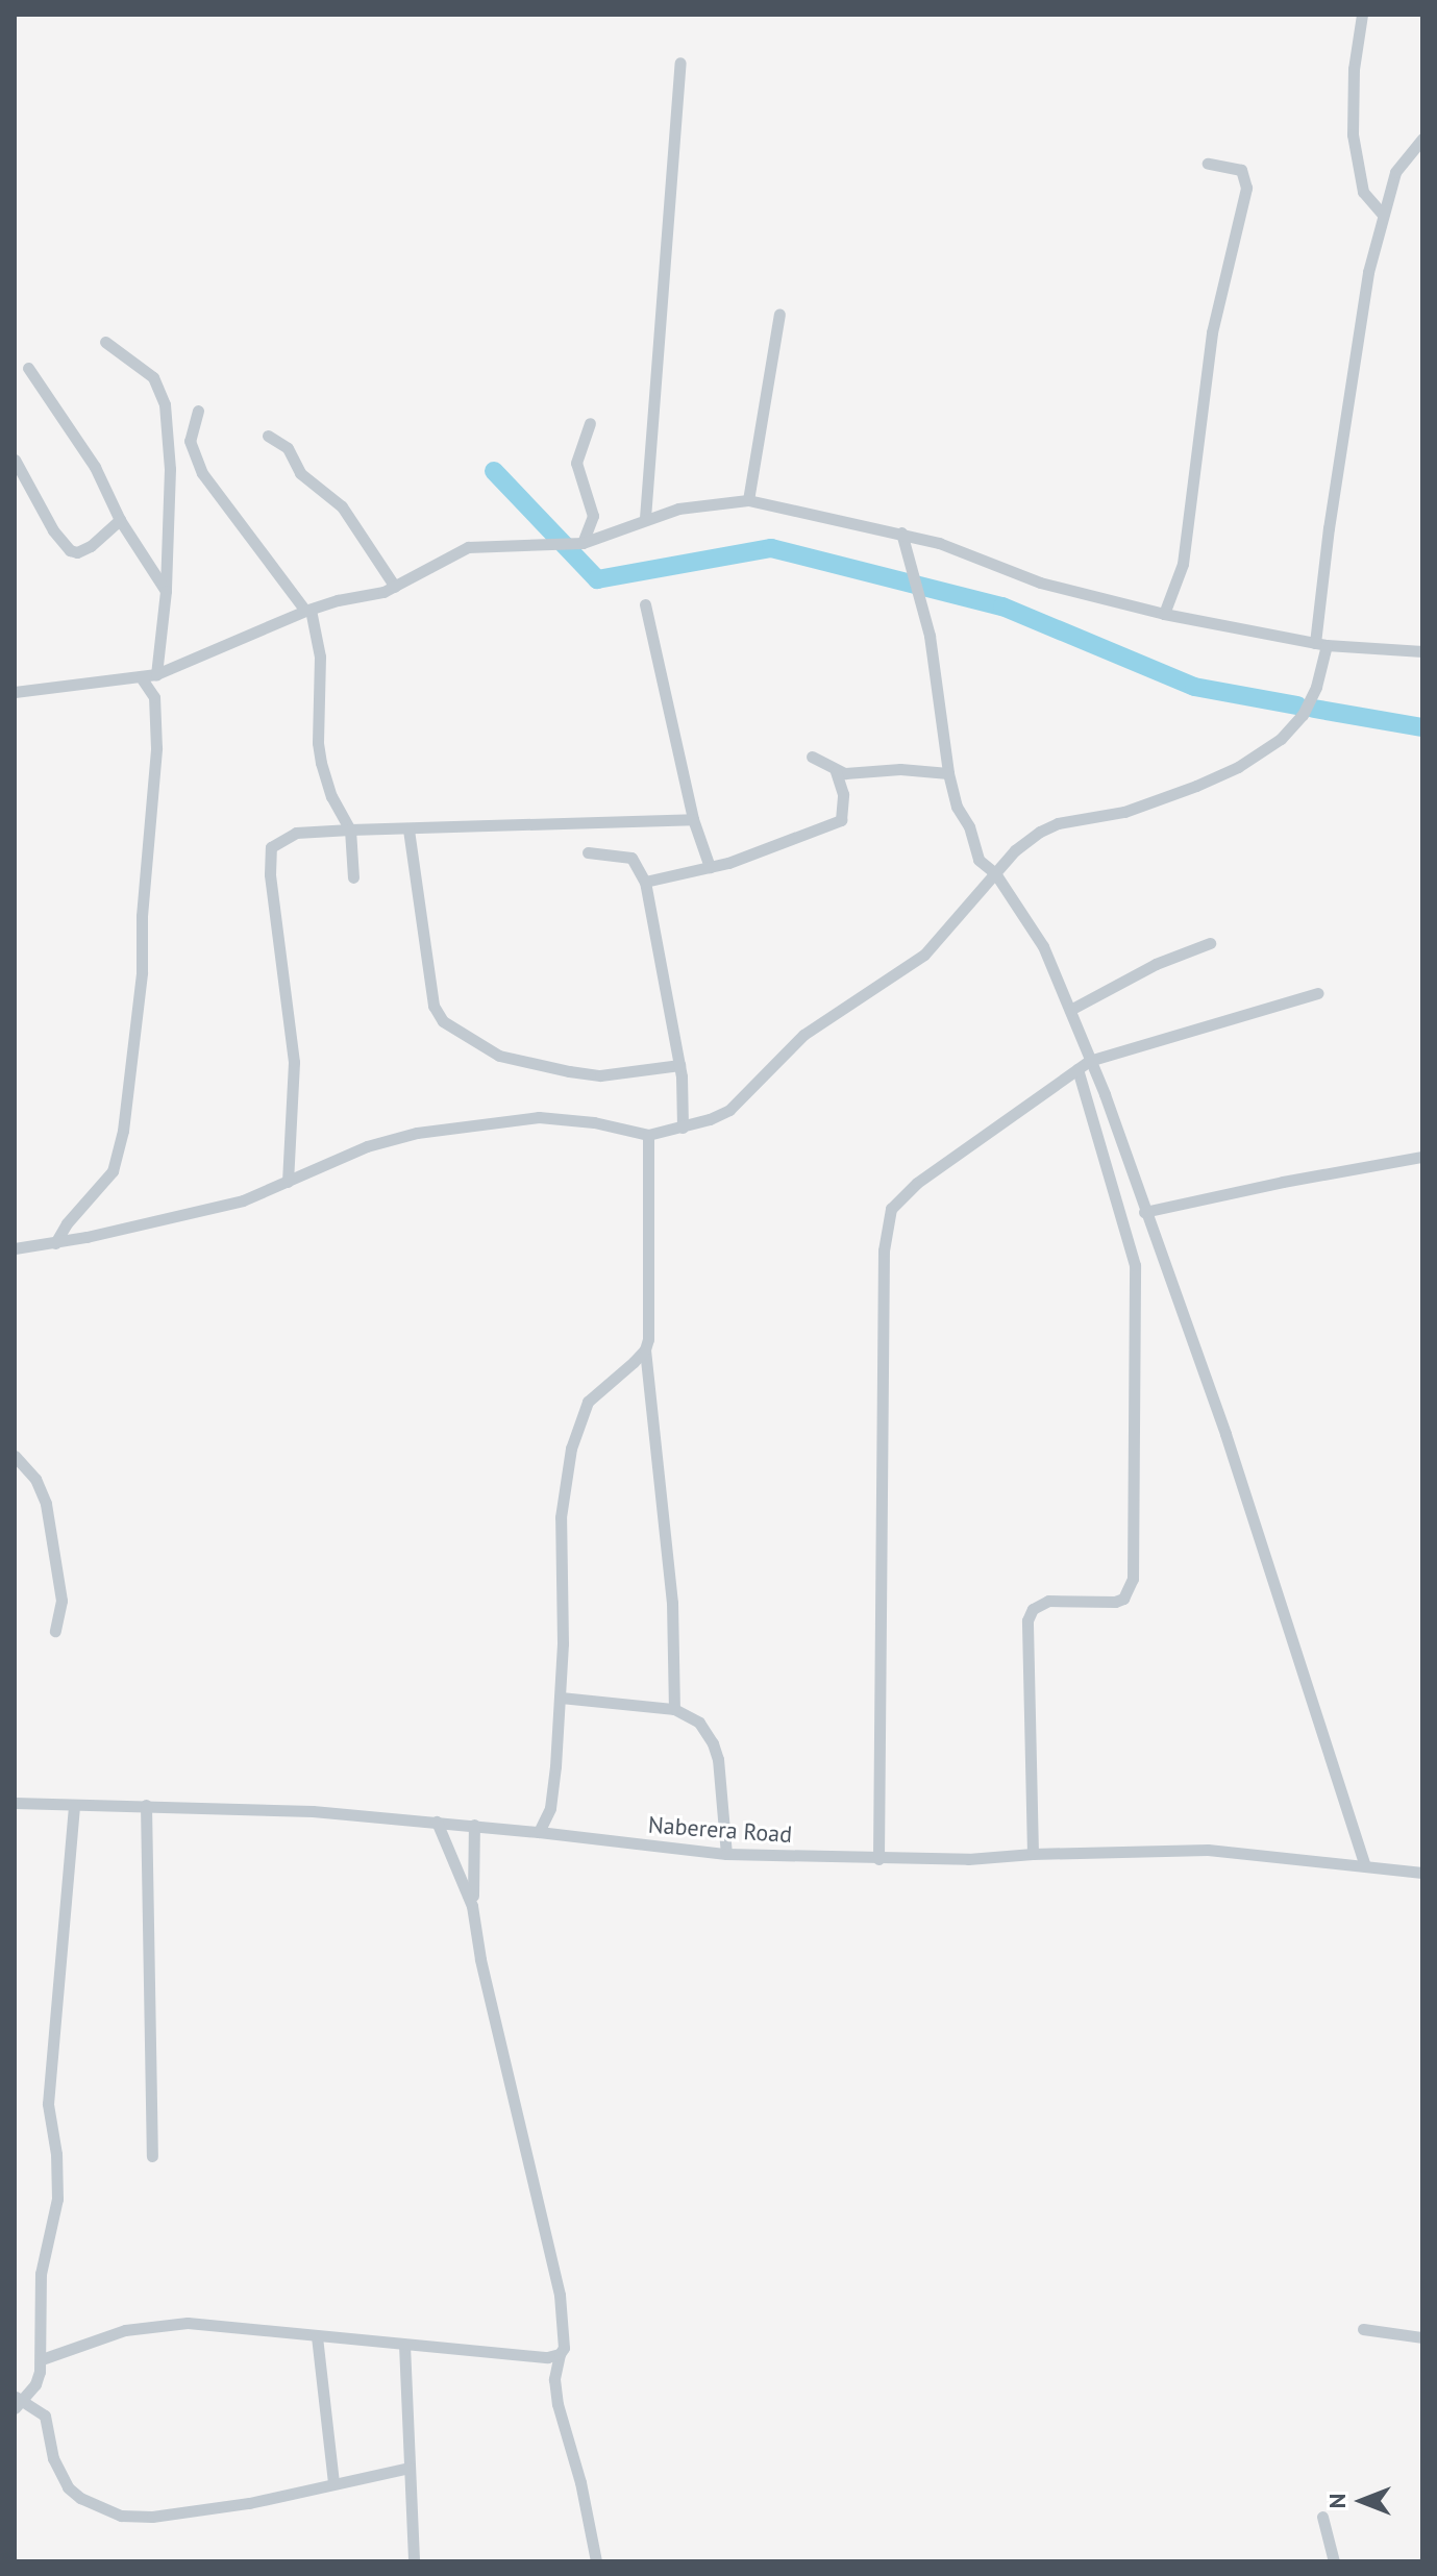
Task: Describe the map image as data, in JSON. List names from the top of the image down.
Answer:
{
  "streets": {
    "street": ["Naberera Road"]
  },
  "north": "left"
}
